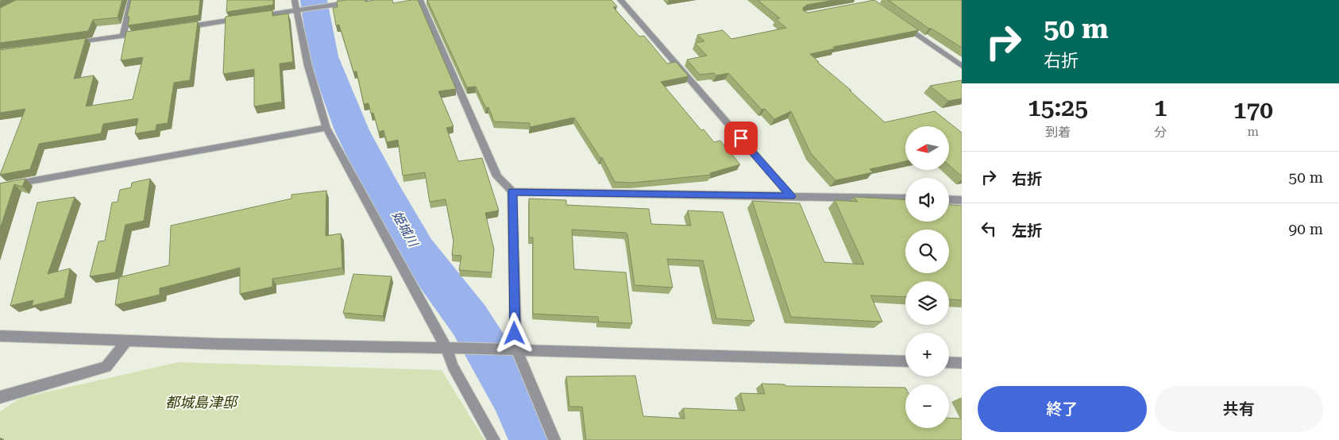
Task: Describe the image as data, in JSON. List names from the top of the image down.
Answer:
{
  "water": ["姫城川"],
  "parks": ["都城島津邸"],
  "north": "left",
  "page": {
    "turn": ["50 m", "右折"],
    "eta": [
      "15:25",
      "到着",
      "1",
      "分",
      "170",
      "m"
    ],
    "map_buttons": ["+", "−"],
    "list": [
      {
        "name": "右折",
        "value": "50 m"
      },
      {
        "name": "左折",
        "value": "90 m"
      }
    ],
    "buttons": ["終了", "共有"]
  }
}
